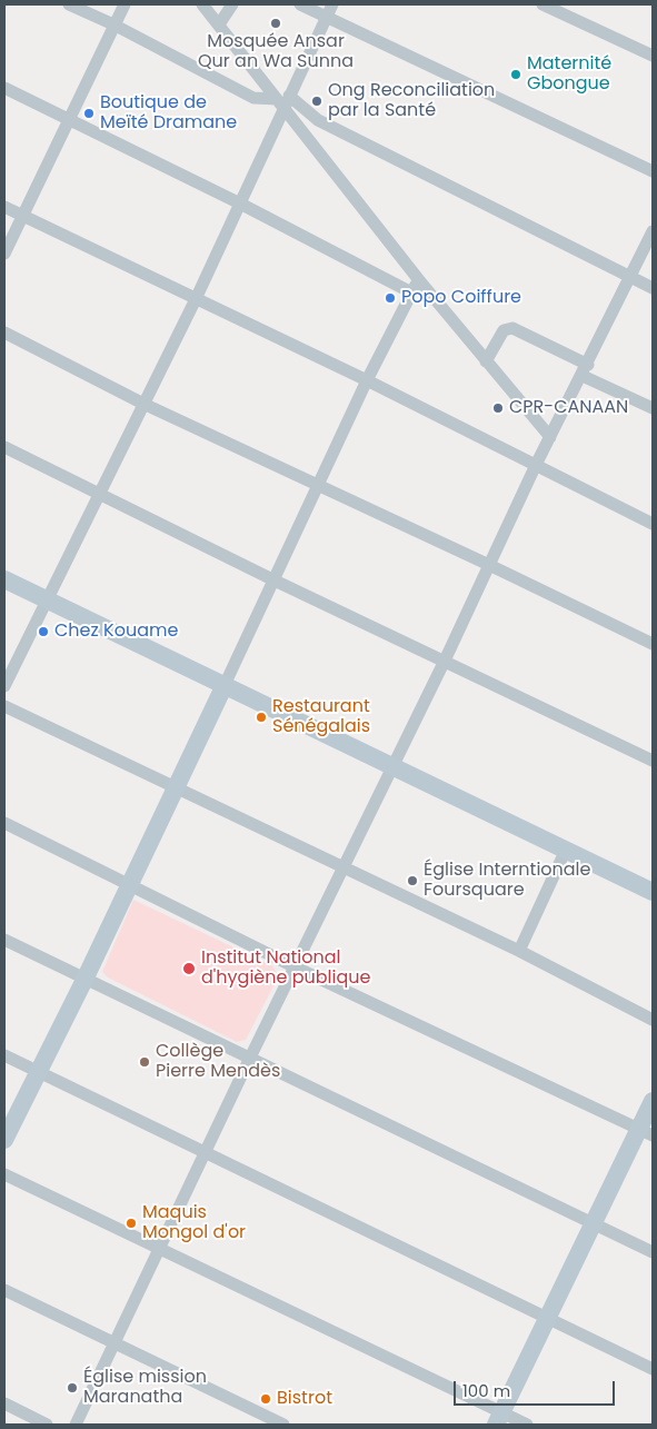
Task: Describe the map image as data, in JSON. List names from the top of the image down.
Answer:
{
  "places": [
    "Mosquée Ansar Qur an Wa Sunna",
    "Maternité Gbongue",
    "Ong Reconciliation par la Santé",
    "Boutique de Meïté Dramane",
    "Popo Coiffure",
    "CPR-CANAAN",
    "Chez Kouame",
    "Restaurant Sénégalais",
    "Église Interntionale Foursquare",
    "Institut National d'hygiène publique",
    "Collège Pierre Mendès",
    "Maquis Mongol d'or",
    "Église mission Maranatha",
    "Bistrot"
  ],
  "scale_bar": "100 m"
}
